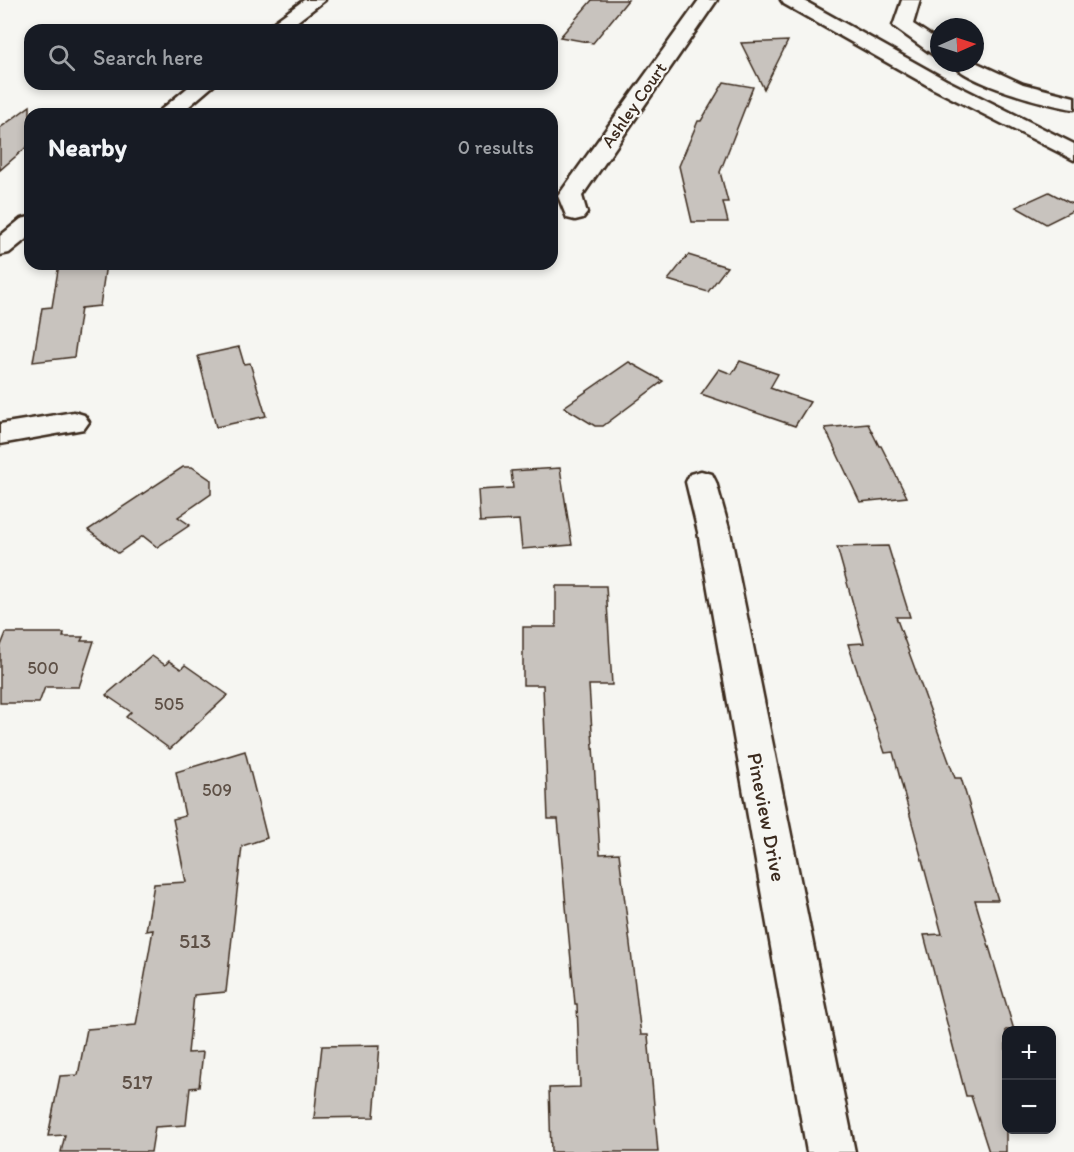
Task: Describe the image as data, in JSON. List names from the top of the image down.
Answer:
{
  "streets": {
    "street": ["Ashley Court", "Pineview Drive"]
  },
  "house_numbers": [
    "500",
    "505",
    "509",
    "513",
    "517"
  ],
  "north": "right",
  "page": {
    "search": "Search here",
    "heading": ["Nearby", "0 results"],
    "map_buttons": ["+", "−"]
  }
}
